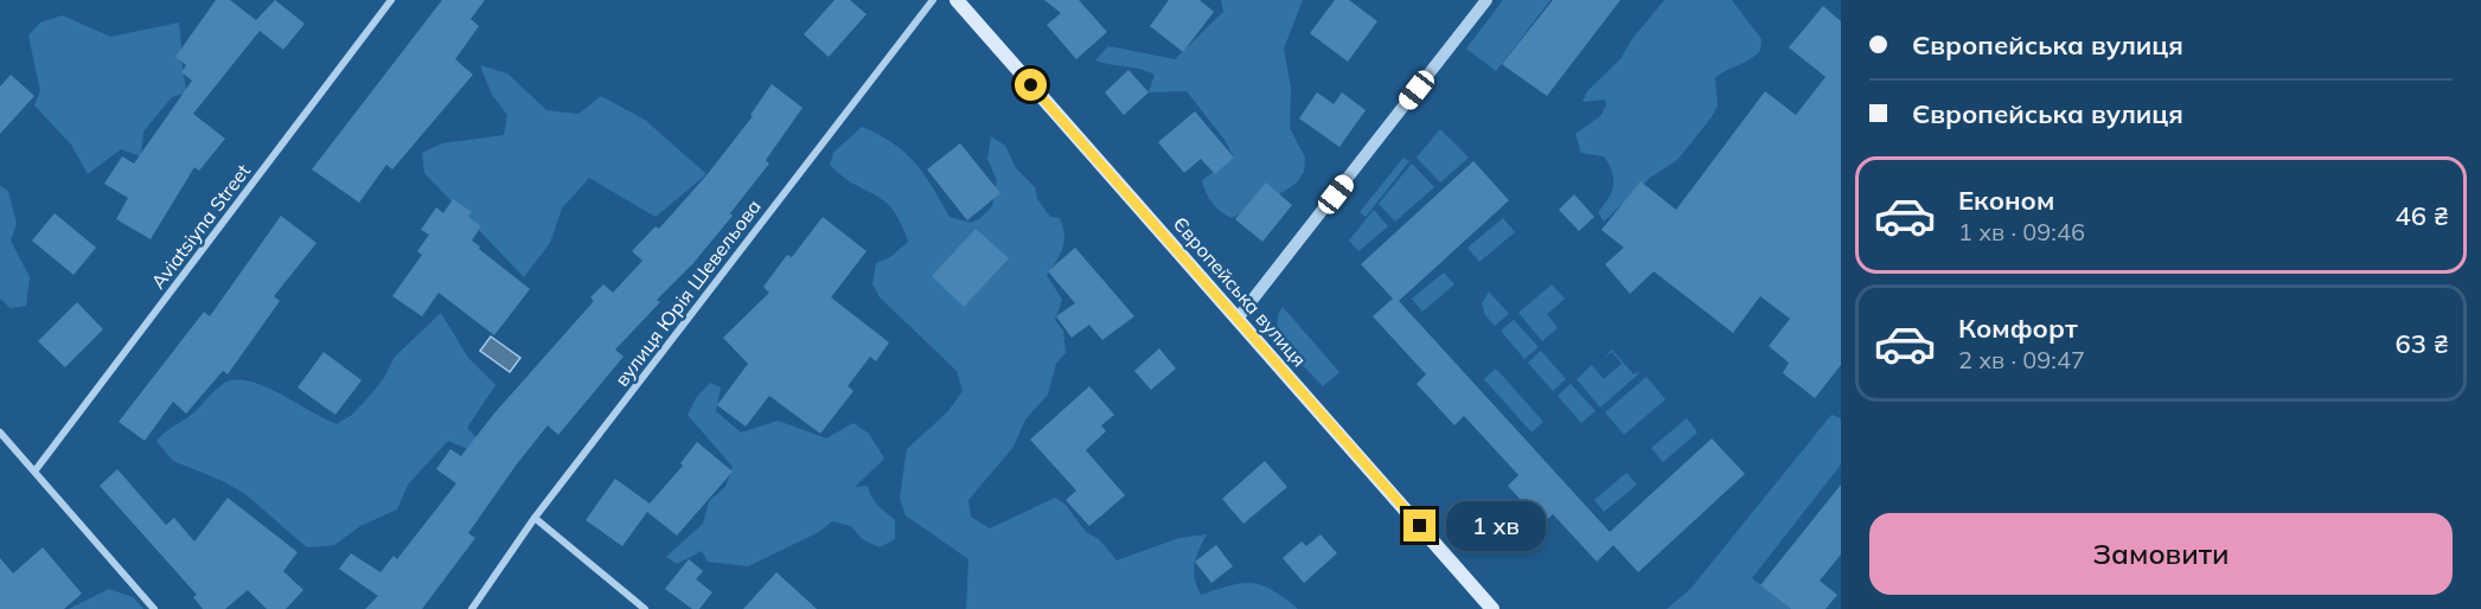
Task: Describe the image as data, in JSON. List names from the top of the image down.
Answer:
{
  "streets": {
    "main road": ["Європейська вулиця"],
    "street": ["Aviatsiyna Street", "вулиця Юрія Шевельова"]
  },
  "page": {
    "banner": ["Європейська вулиця", "Європейська вулиця"],
    "list": [
      {
        "name": "Економ",
        "note": "1 хв · 09:46",
        "value": "46 ₴"
      },
      {
        "name": "Комфорт",
        "note": "2 хв · 09:47",
        "value": "63 ₴"
      }
    ],
    "buttons": "Замовити",
    "bubble": "1 хв"
  }
}
